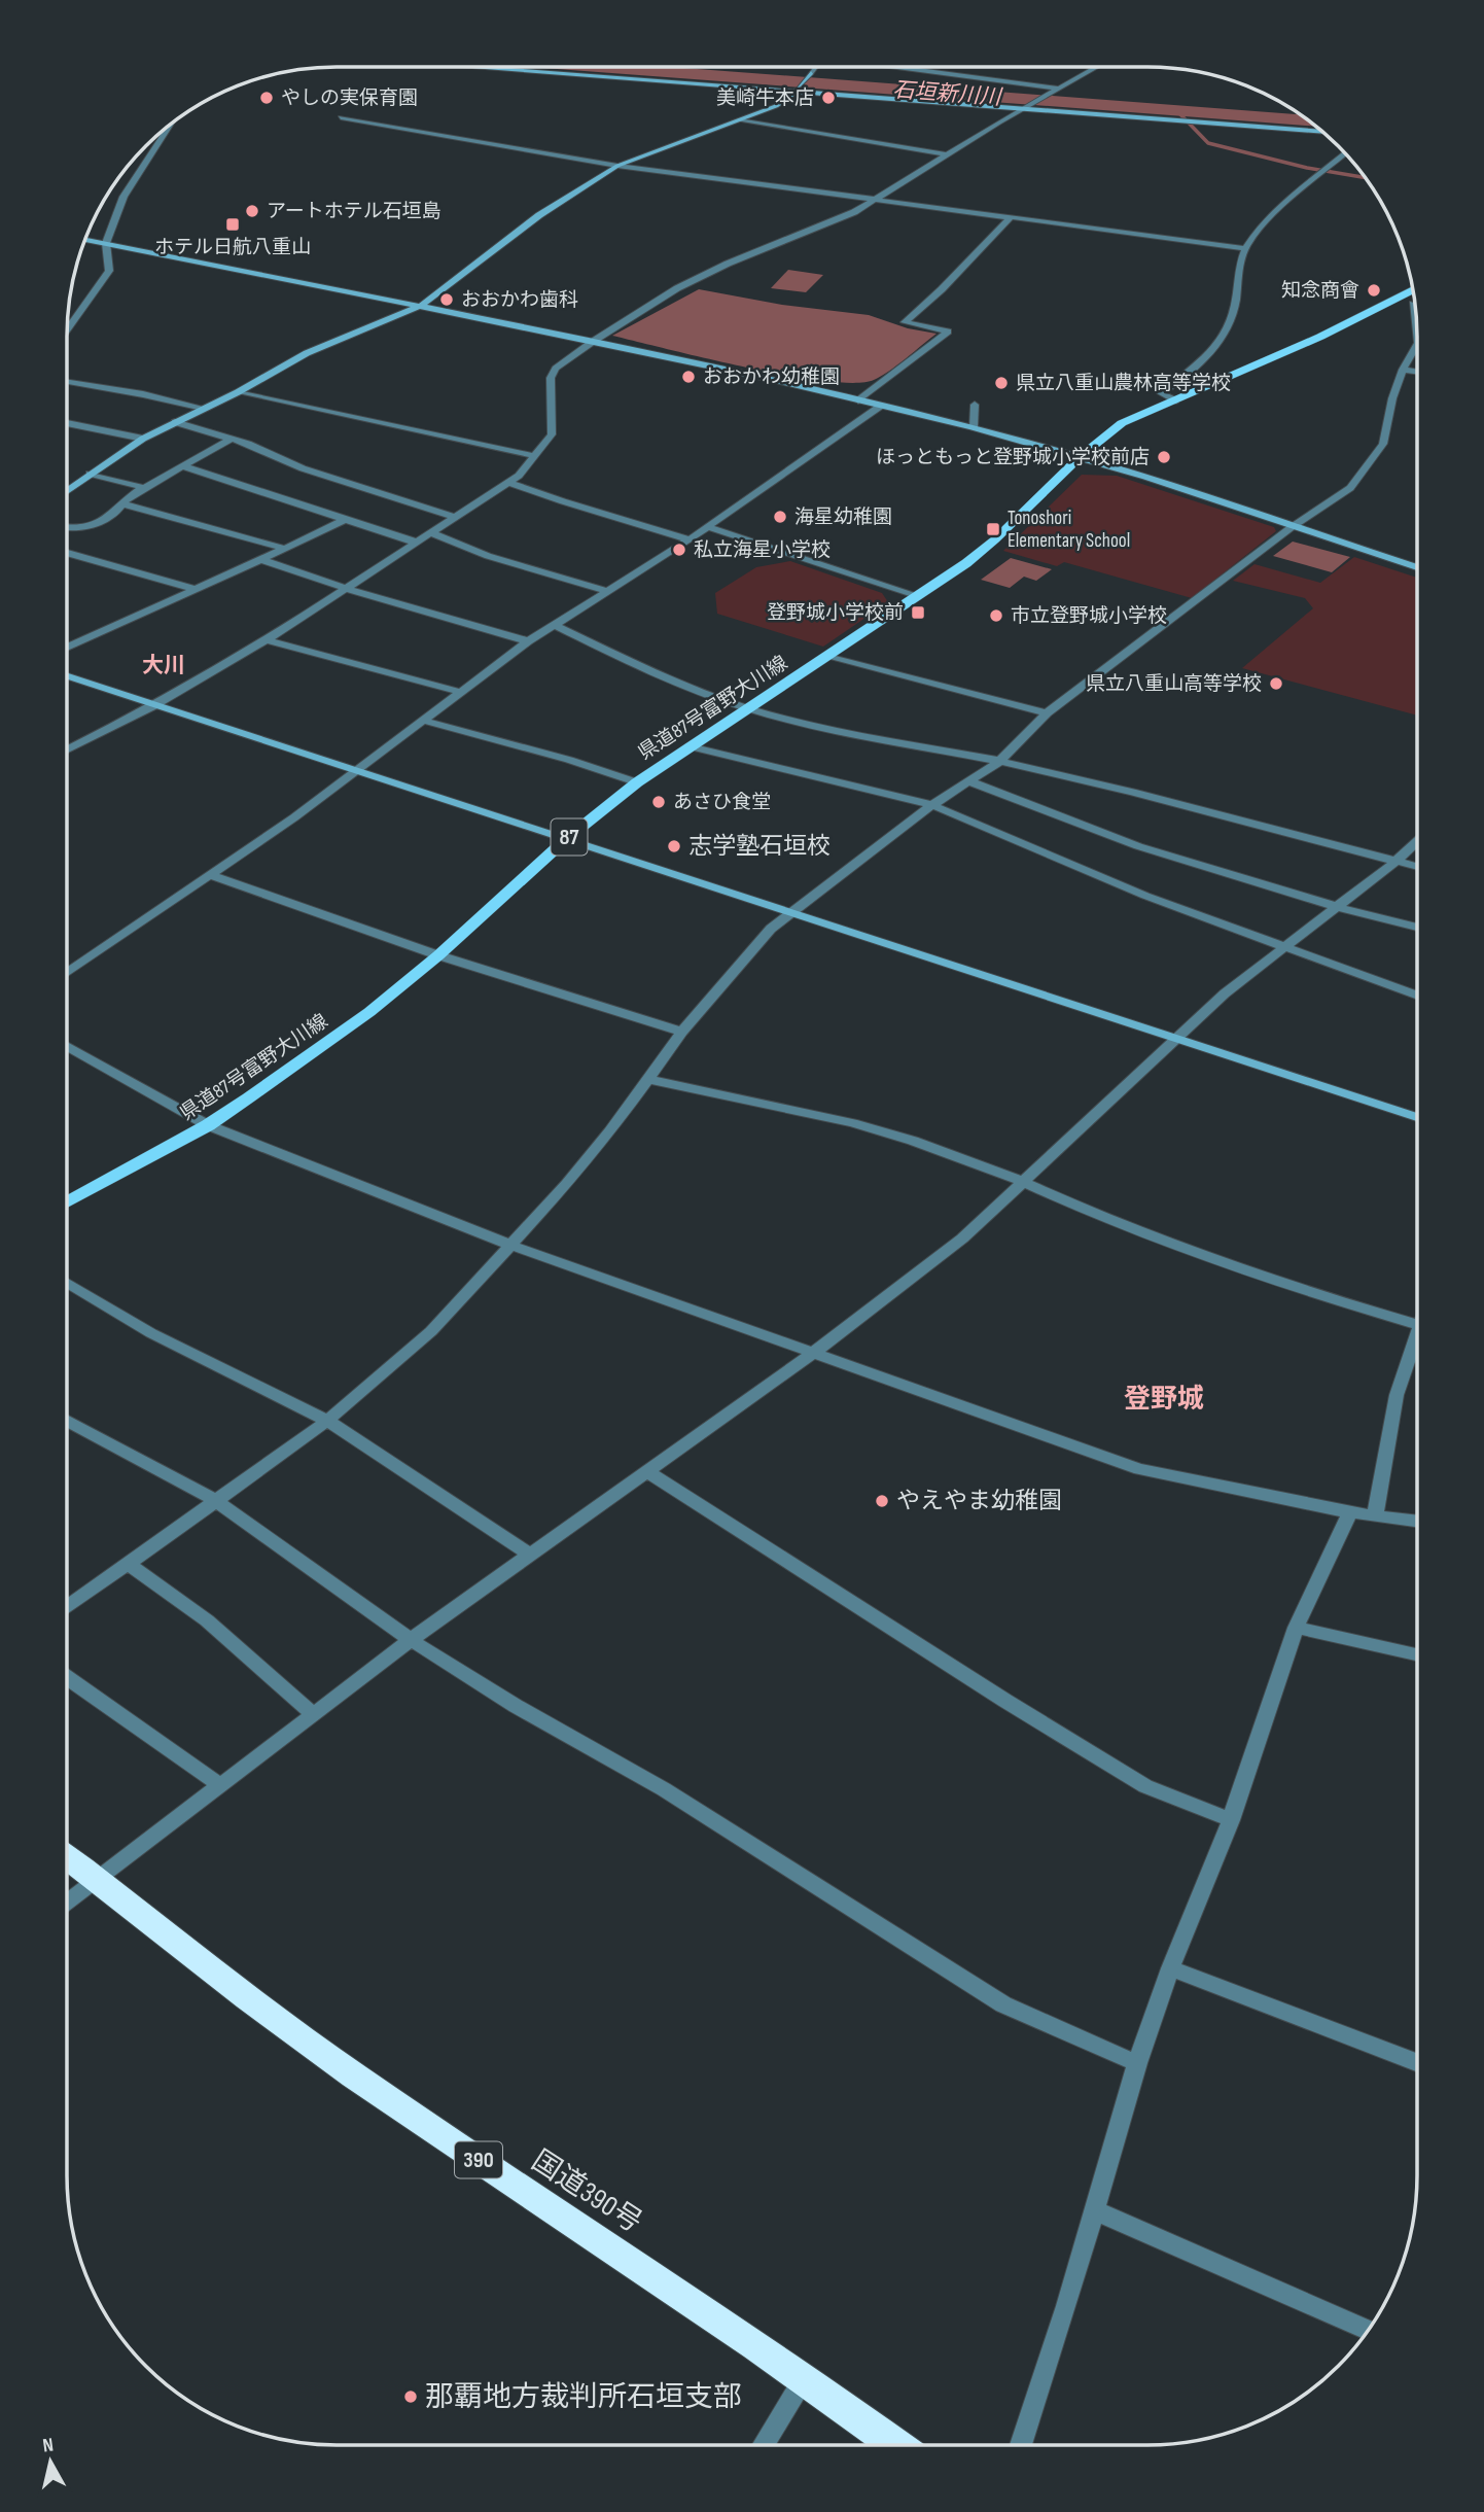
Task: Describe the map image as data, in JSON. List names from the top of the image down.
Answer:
{
  "streets": {
    "highway": ["390", "国道390号"],
    "main road": ["県道87号富野大川線", "87"]
  },
  "districts": ["大川", "登野城"],
  "water": ["石垣新川川"],
  "places": {
    "other": [
      "やしの実保育園",
      "美崎牛本店",
      "アートホテル石垣島",
      "知念商會",
      "おおかわ歯科",
      "おおかわ幼稚園",
      "県立八重山農林高等学校",
      "ほっともっと登野城小学校前店",
      "海星幼稚園",
      "私立海星小学校",
      "市立登野城小学校",
      "県立八重山高等学校",
      "あさひ食堂",
      "志学塾石垣校",
      "やえやま幼稚園",
      "那覇地方裁判所石垣支部"
    ],
    "transit": ["ホテル日航八重山", "Tonoshori Elementary School", "登野城小学校前"]
  },
  "north": "top"
}
